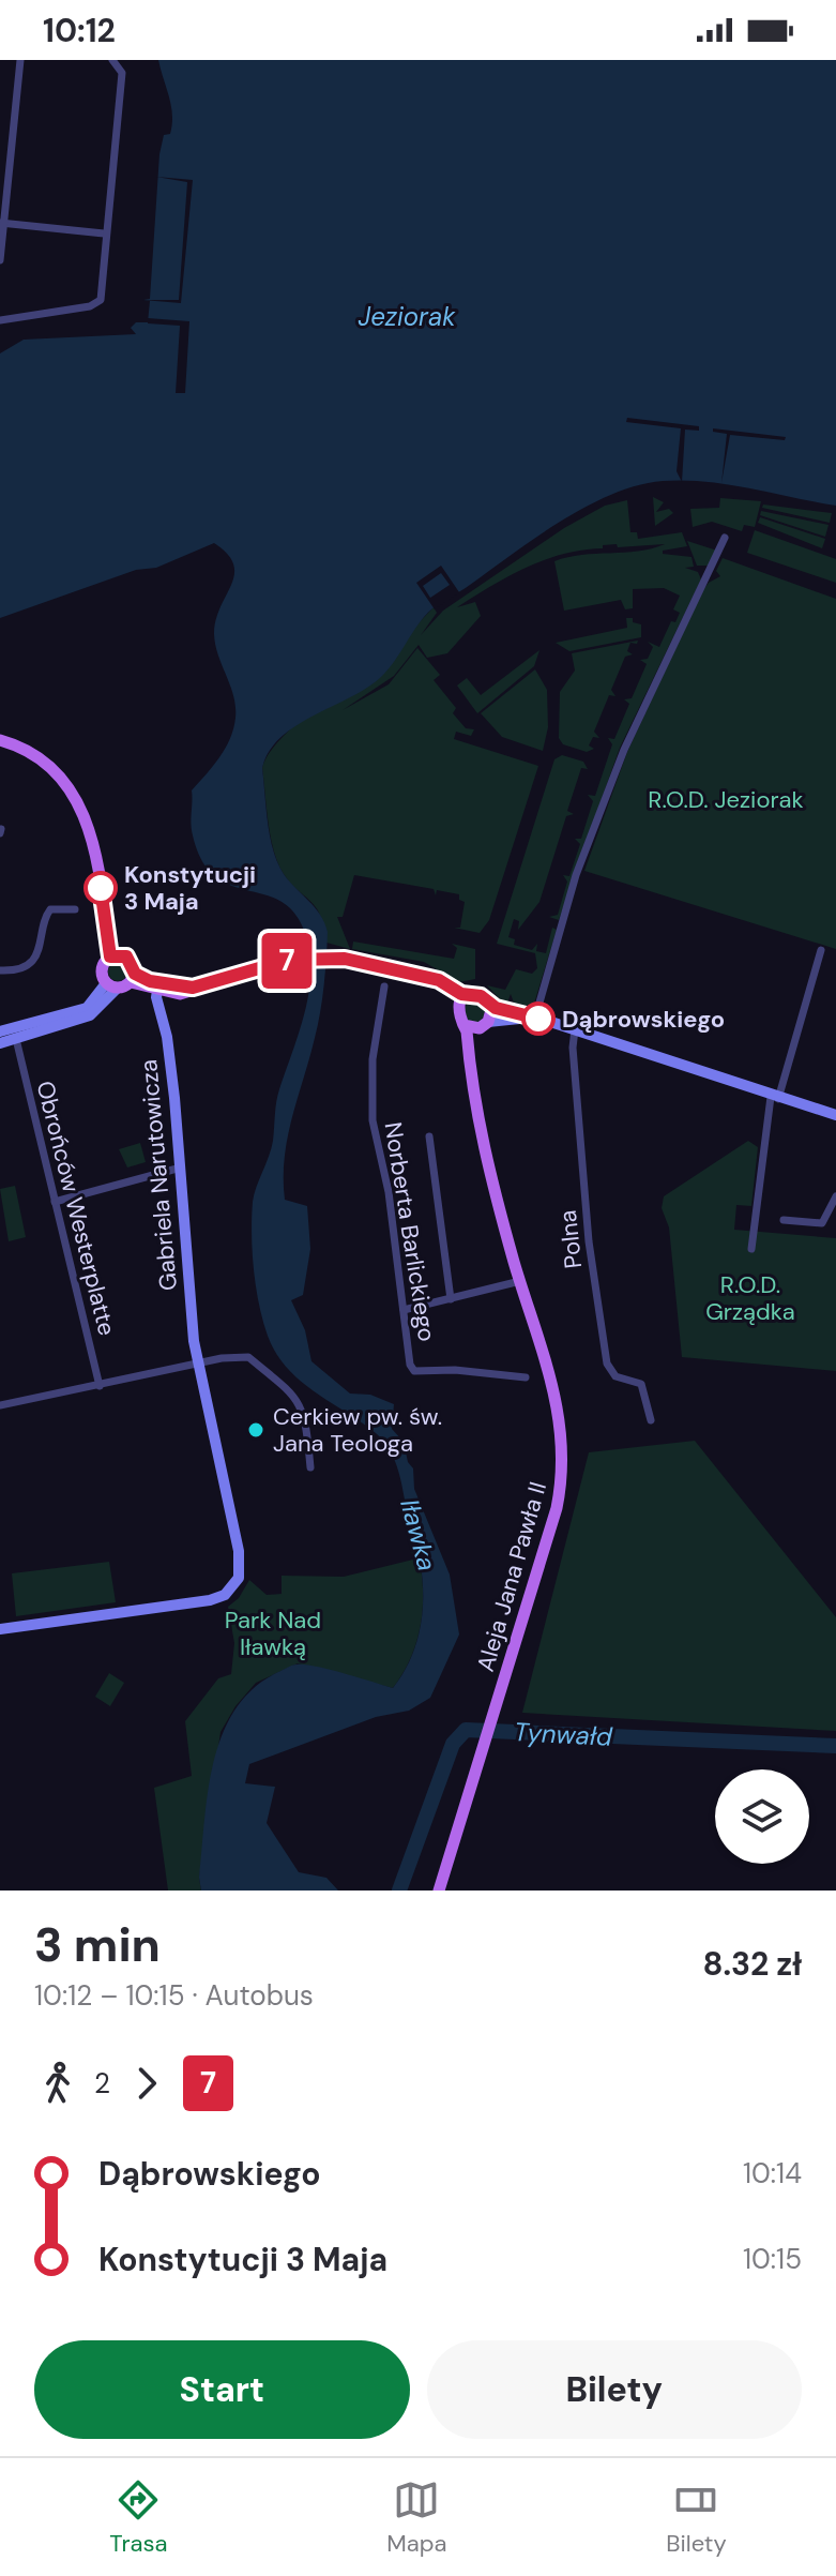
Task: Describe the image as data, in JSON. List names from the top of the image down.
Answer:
{
  "streets": {
    "main road": ["Aleja Jana Pawła II"],
    "street": [
      "Gabriela Narutowicza",
      "Obrońców Westerplatte",
      "Norberta Barlickiego",
      "Polna"
    ]
  },
  "water": ["Jeziorak", "Iławka", "Tynwałd"],
  "parks": ["R.O.D. Jeziorak", "R.O.D. Grządka", "Park Nad Iławką"],
  "places": ["Konstytucji 3 Maja", "Dąbrowskiego", "Cerkiew pw. św. Jana Teologa"],
  "lines": ["bus line 7"],
  "page": {
    "status": "10:12",
    "on_map": "7",
    "heading": ["3 min", "10:12 – 10:15 · Autobus", "8.32 zł"],
    "legs": ["2", "7"],
    "list": [
      {
        "name": "Dąbrowskiego",
        "value": "10:14"
      },
      {
        "name": "Konstytucji 3 Maja",
        "value": "10:15"
      }
    ],
    "buttons": ["Start", "Bilety"],
    "tabs": ["Trasa", "Mapa", "Bilety"]
  }
}
